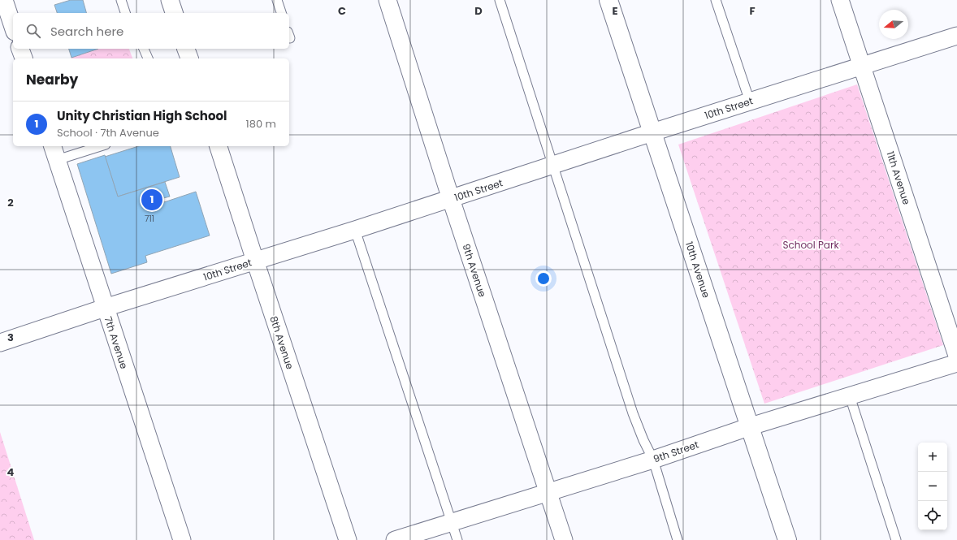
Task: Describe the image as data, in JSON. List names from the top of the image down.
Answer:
{
  "streets": {
    "street": [
      "10th Street",
      "11th Avenue",
      "10th Avenue",
      "9th Avenue",
      "7th Avenue",
      "8th Avenue",
      "9th Street"
    ]
  },
  "crossings": [
    ["10th Street", "11th Avenue"],
    ["10th Street", "10th Avenue"],
    ["10th Street", "9th Avenue"],
    ["10th Street", "7th Avenue"],
    ["10th Street", "8th Avenue"],
    ["10th Avenue", "9th Street"],
    ["9th Avenue", "9th Street"]
  ],
  "parks": ["School Park"],
  "house_numbers": ["711"],
  "north": "left",
  "page": {
    "search": "Search here",
    "heading": "Nearby",
    "list": [
      {
        "mark": "1",
        "name": "Unity Christian High School",
        "note": "School · 7th Avenue",
        "value": "180 m"
      }
    ],
    "pins": "1",
    "map_buttons": ["+", "−"]
  },
  "grid": {
    "columns": [
      "C",
      "D",
      "E",
      "F"
    ],
    "rows": ["2", "3", "4"]
  }
}
